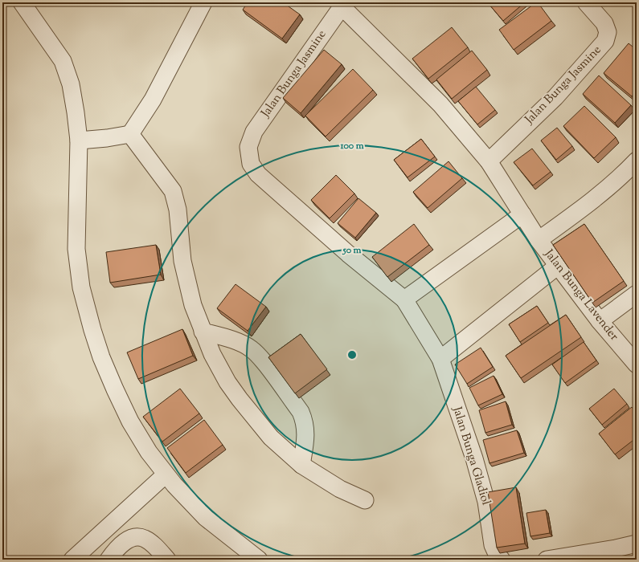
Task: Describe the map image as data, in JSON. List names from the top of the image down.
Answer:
{
  "streets": {
    "street": ["Jalan Bunga Jasmine", "Jalan Bunga Lavender", "Jalan Bunga Gladiol"]
  },
  "crossings": [
    ["Jalan Bunga Jasmine", "Jalan Bunga Lavender"],
    ["Jalan Bunga Jasmine", "Jalan Bunga Gladiol"]
  ],
  "rings": ["100 m", "50 m"]
}
